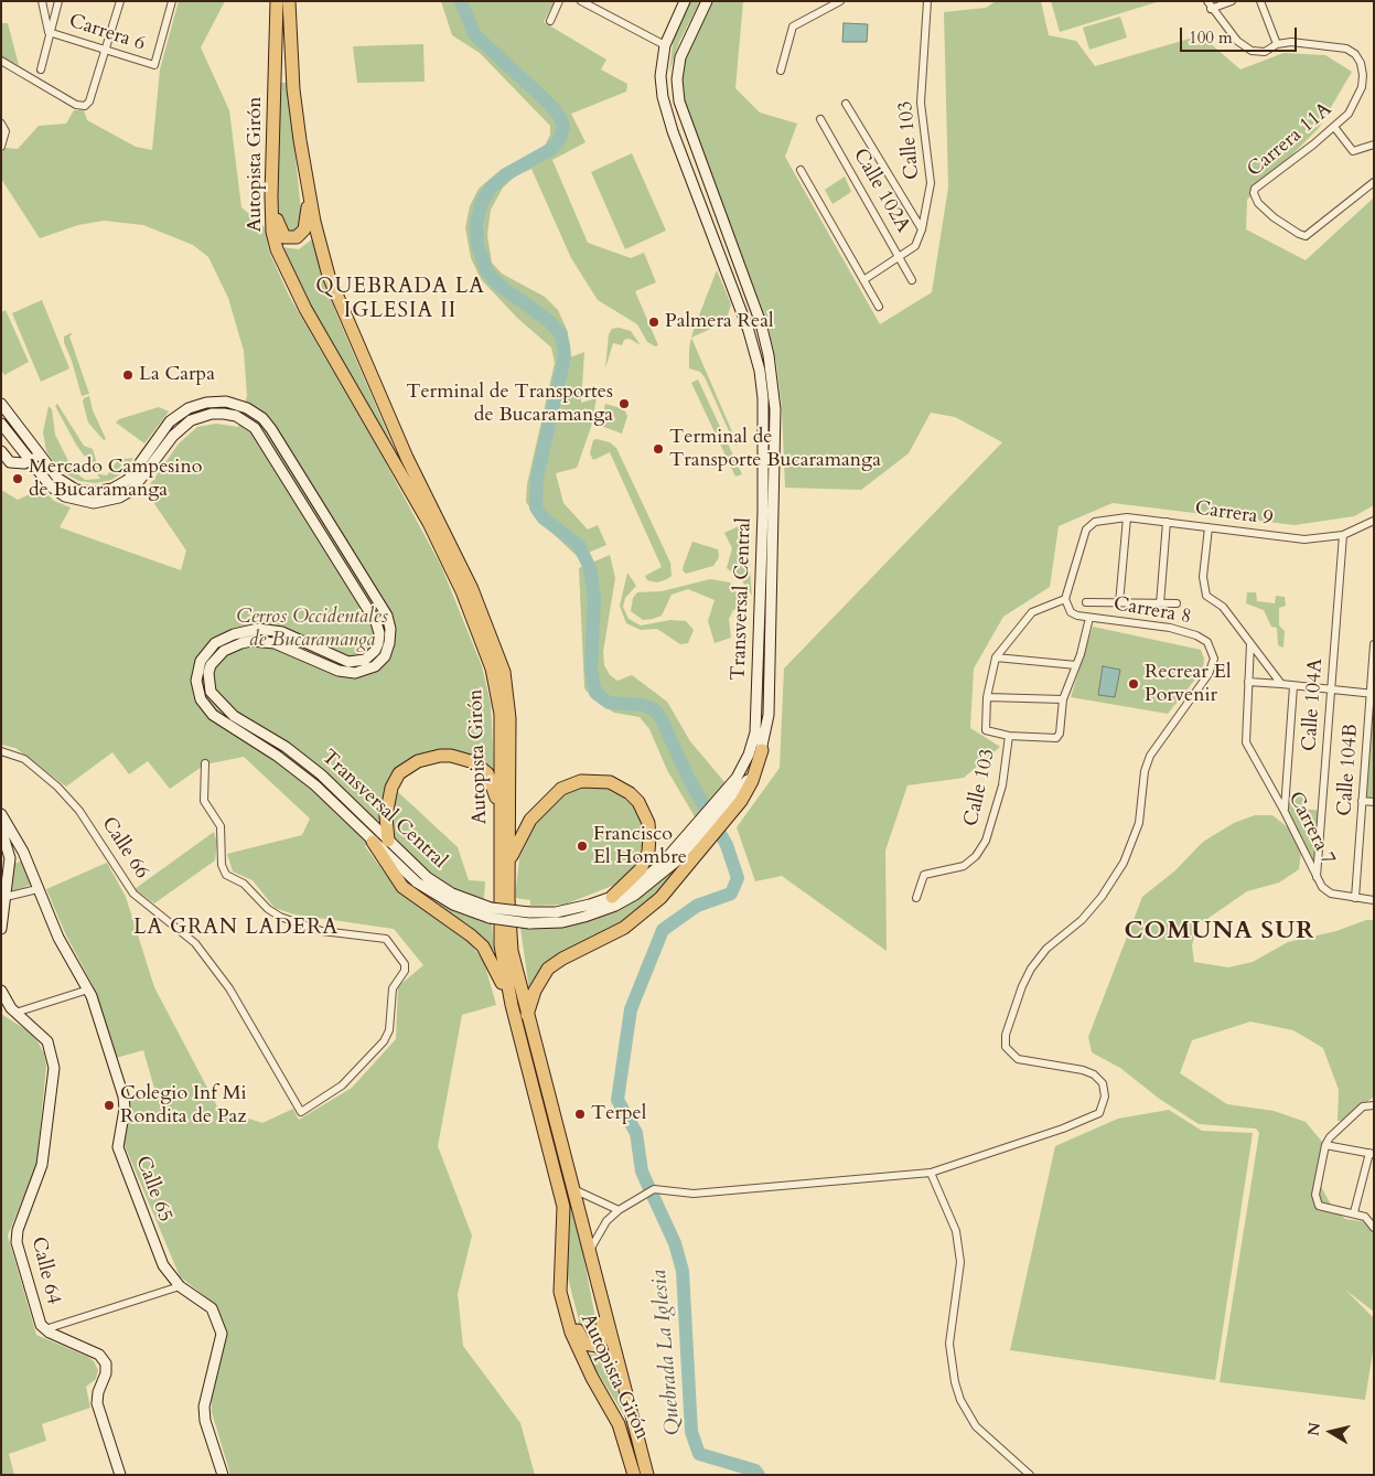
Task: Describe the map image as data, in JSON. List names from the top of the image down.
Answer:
{
  "streets": {
    "highway": ["Autopista Girón"],
    "main road": ["Transversal Central", "Calle 65", "Calle 64"],
    "street": [
      "Carrera 6",
      "Calle 103",
      "Carrera 11A",
      "Calle 102A",
      "Carrera 9",
      "Carrera 8",
      "Calle 104A",
      "Calle 104B",
      "Carrera 7",
      "Calle 66"
    ]
  },
  "crossings": [
    ["Calle 103", "Calle 102A"],
    ["Calle 103", "Carrera 9"],
    ["Calle 103", "Carrera 8"],
    ["Carrera 9", "Carrera 8"],
    ["Carrera 9", "Calle 104A"],
    ["Calle 104A", "Carrera 7"],
    ["Calle 104B", "Carrera 7"]
  ],
  "districts": ["QUEBRADA LA IGLESIA II", "LA GRAN LADERA", "COMUNA SUR"],
  "water": ["Quebrada La Iglesia"],
  "parks": ["Cerros Occidentales de Bucaramanga"],
  "places": [
    "Palmera Real",
    "La Carpa",
    "Terminal de Transportes de Bucaramanga",
    "Terminal de Transporte Bucaramanga",
    "Mercado Campesino de Bucaramanga",
    "Recrear El Porvenir",
    "Francisco El Hombre",
    "Colegio Inf Mi Rondita de Paz",
    "Terpel"
  ],
  "scale_bar": "100 m",
  "north": "left"
}
